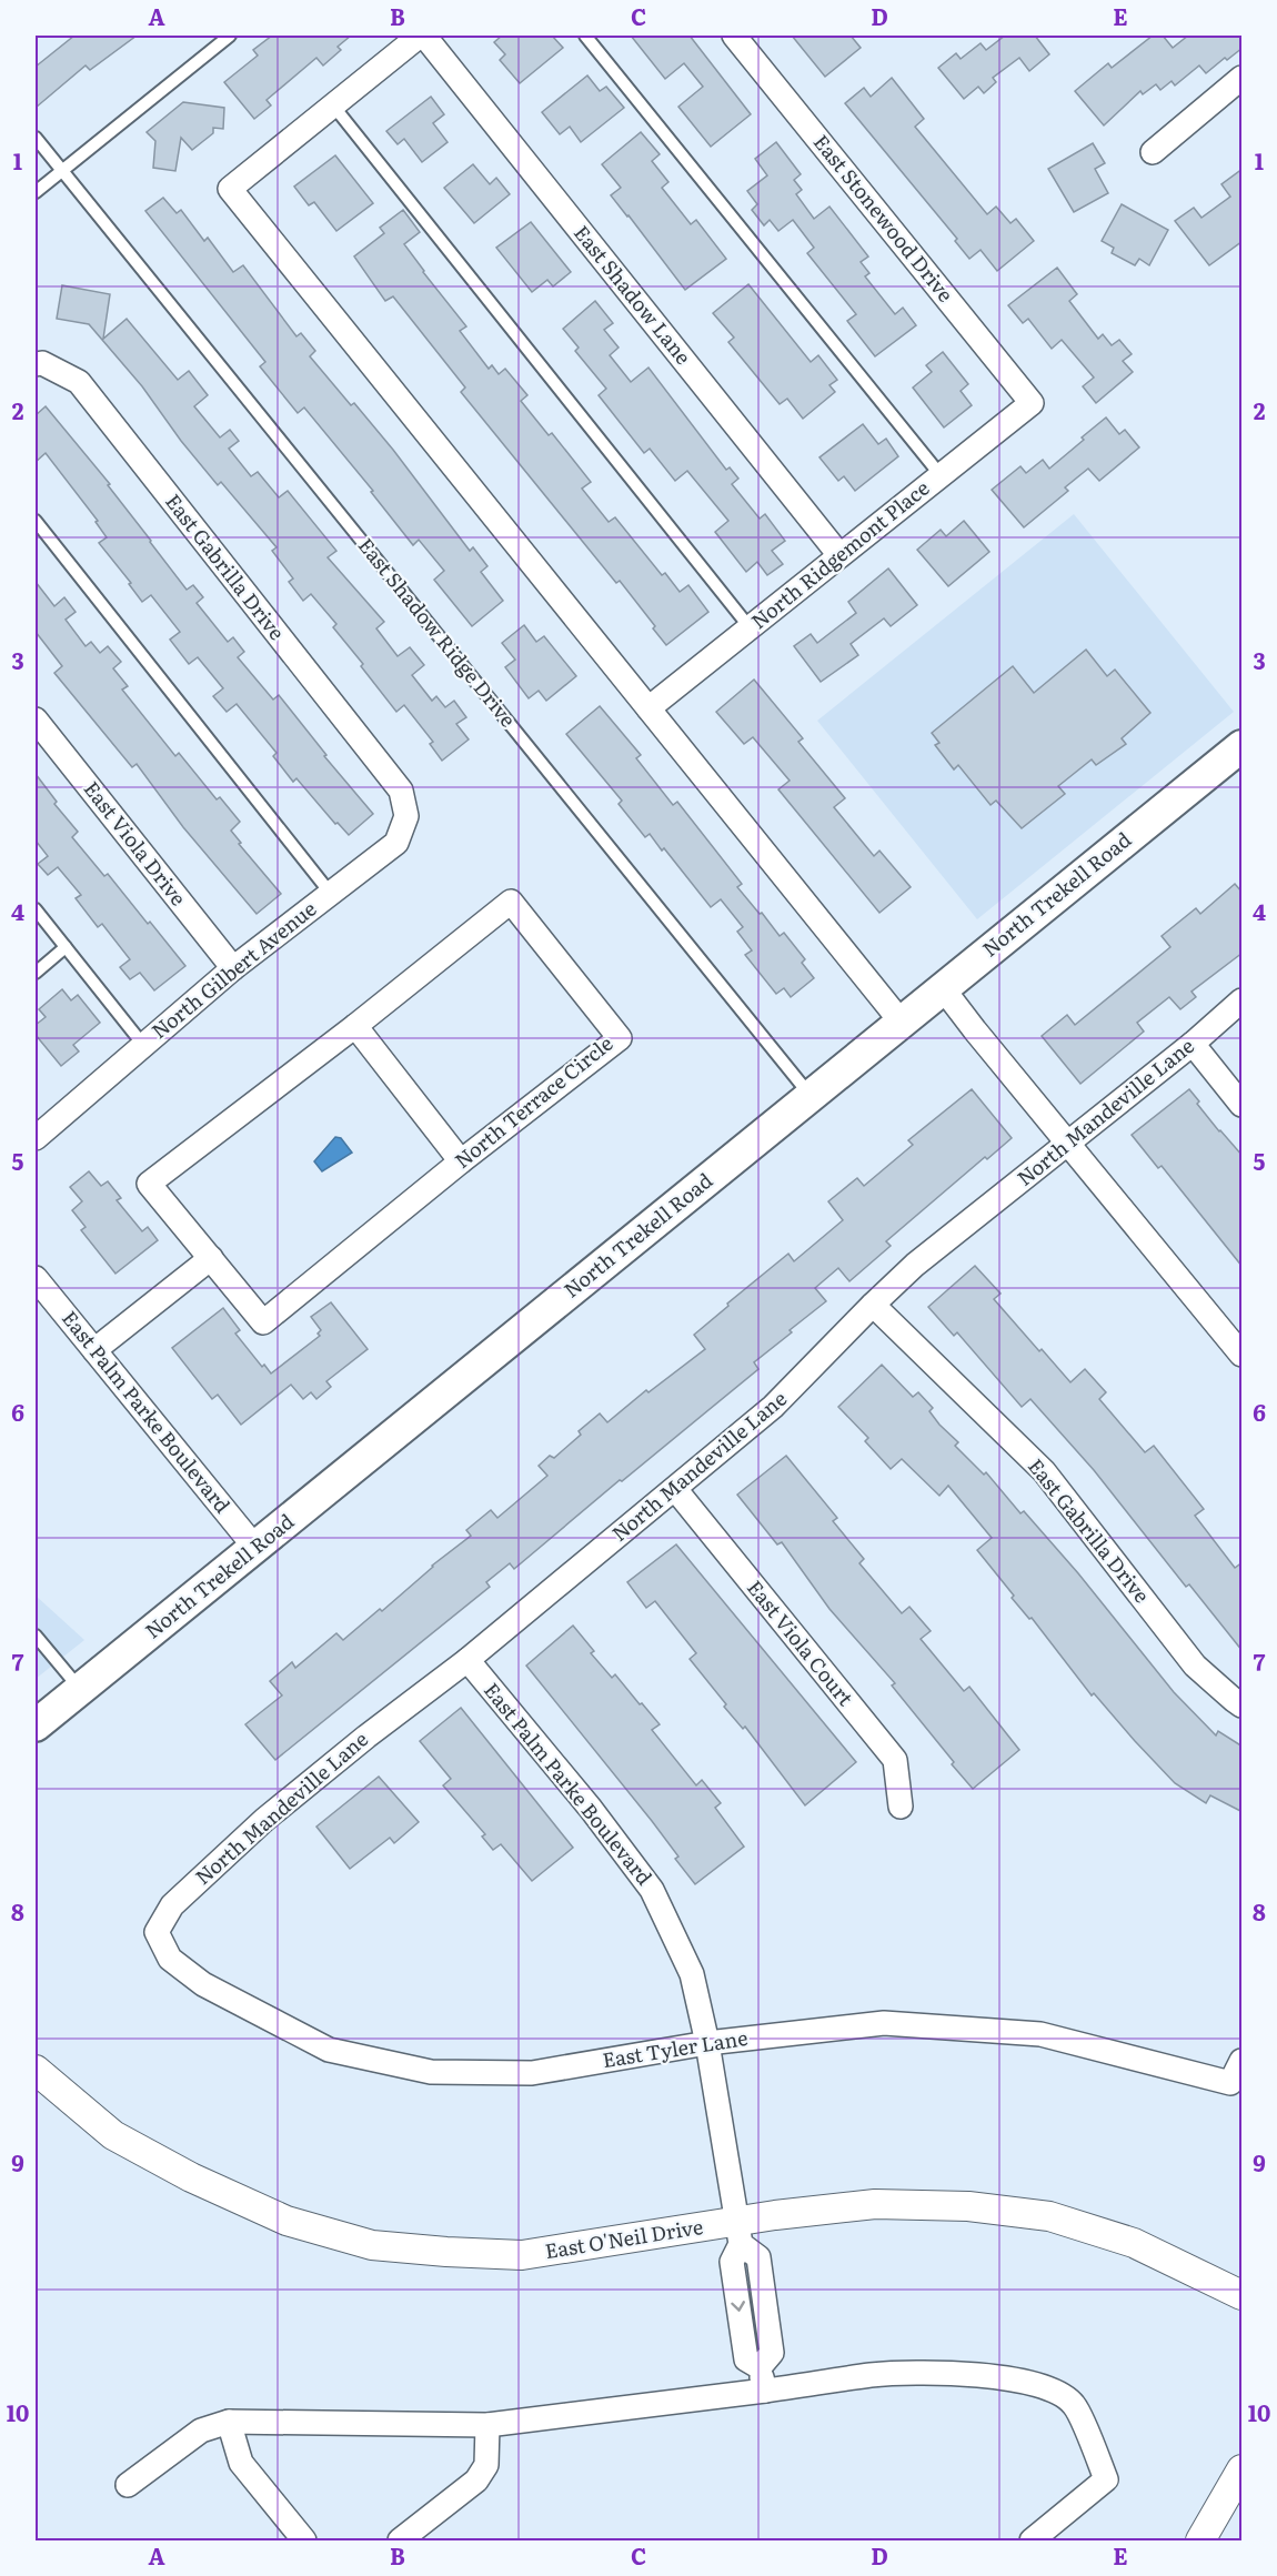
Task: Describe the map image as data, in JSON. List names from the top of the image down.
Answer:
{
  "streets": {
    "main road": ["North Trekell Road"],
    "street": [
      "East Stonewood Drive",
      "East Shadow Lane",
      "North Ridgemont Place",
      "East Gabrilla Drive",
      "East Viola Drive",
      "North Gilbert Avenue",
      "North Terrace Circle",
      "North Mandeville Lane",
      "East Palm Parke Boulevard",
      "East Viola Court",
      "East Tyler Lane",
      "East O'Neil Drive"
    ],
    "lane": ["East Shadow Ridge Drive"]
  },
  "crossings": [
    ["East Stonewood Drive", "North Ridgemont Place"],
    ["East Shadow Lane", "North Ridgemont Place"],
    ["East Gabrilla Drive", "North Gilbert Avenue"],
    ["East Gabrilla Drive", "North Mandeville Lane"],
    ["East Shadow Ridge Drive", "North Trekell Road"],
    ["East Viola Drive", "North Gilbert Avenue"],
    ["North Trekell Road", "East Palm Parke Boulevard"],
    ["North Mandeville Lane", "East Palm Parke Boulevard"],
    ["North Mandeville Lane", "East Viola Court"],
    ["North Mandeville Lane", "East Tyler Lane"],
    ["East Palm Parke Boulevard", "East Tyler Lane"],
    ["East Palm Parke Boulevard", "East O'Neil Drive"]
  ],
  "grid": {
    "columns": [
      "A",
      "B",
      "C",
      "D",
      "E"
    ],
    "rows": [
      "1",
      "2",
      "3",
      "4",
      "5",
      "6",
      "7",
      "8",
      "9",
      "10"
    ]
  }
}
